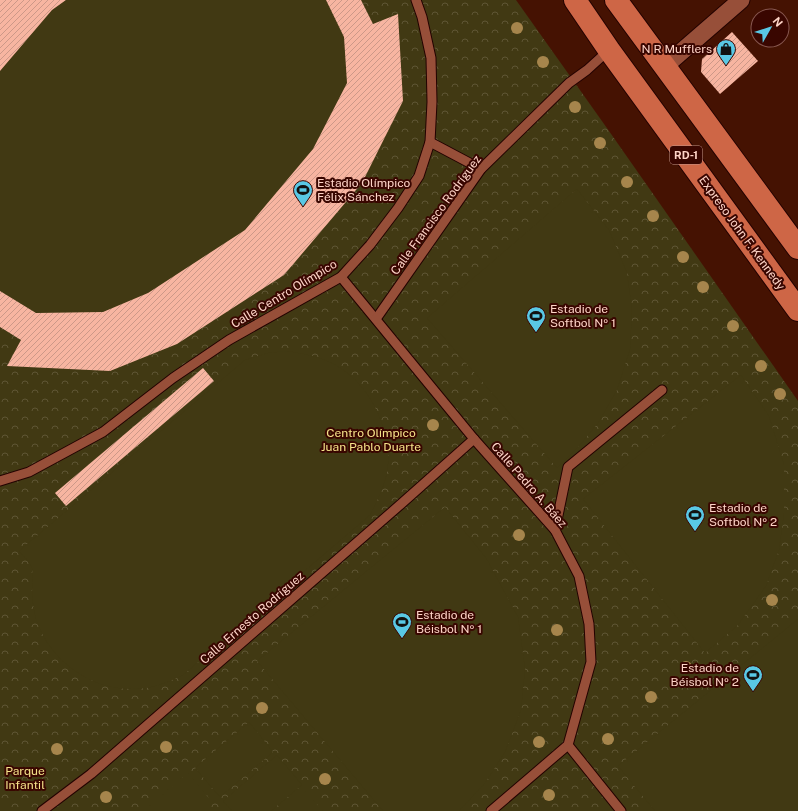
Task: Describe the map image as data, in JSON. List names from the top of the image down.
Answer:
{
  "streets": {
    "highway": ["RD-1", "Expreso John F. Kennedy"],
    "lane": [
      "Calle Francisco Rodríguez",
      "Calle Centro Olímpico",
      "Calle Pedro A. Báez",
      "Calle Ernesto Rodríguez"
    ]
  },
  "crossings": [
    ["Calle Francisco Rodríguez", "Expreso John F. Kennedy"],
    ["Calle Francisco Rodríguez", "Calle Pedro A. Báez"],
    ["Calle Centro Olímpico", "Calle Pedro A. Báez"],
    ["Calle Pedro A. Báez", "Calle Ernesto Rodríguez"]
  ],
  "parks": ["Centro Olímpico Juan Pablo Duarte", "Parque Infantil"],
  "places": {
    "shop": ["N R Mufflers"],
    "sports": [
      "Estadio Olímpico Félix Sánchez",
      "Estadio de Softbol Nº 1",
      "Estadio de Softbol Nº 2",
      "Estadio de Béisbol Nº 1",
      "Estadio de Béisbol Nº 2"
    ]
  },
  "north": "top right"
}
